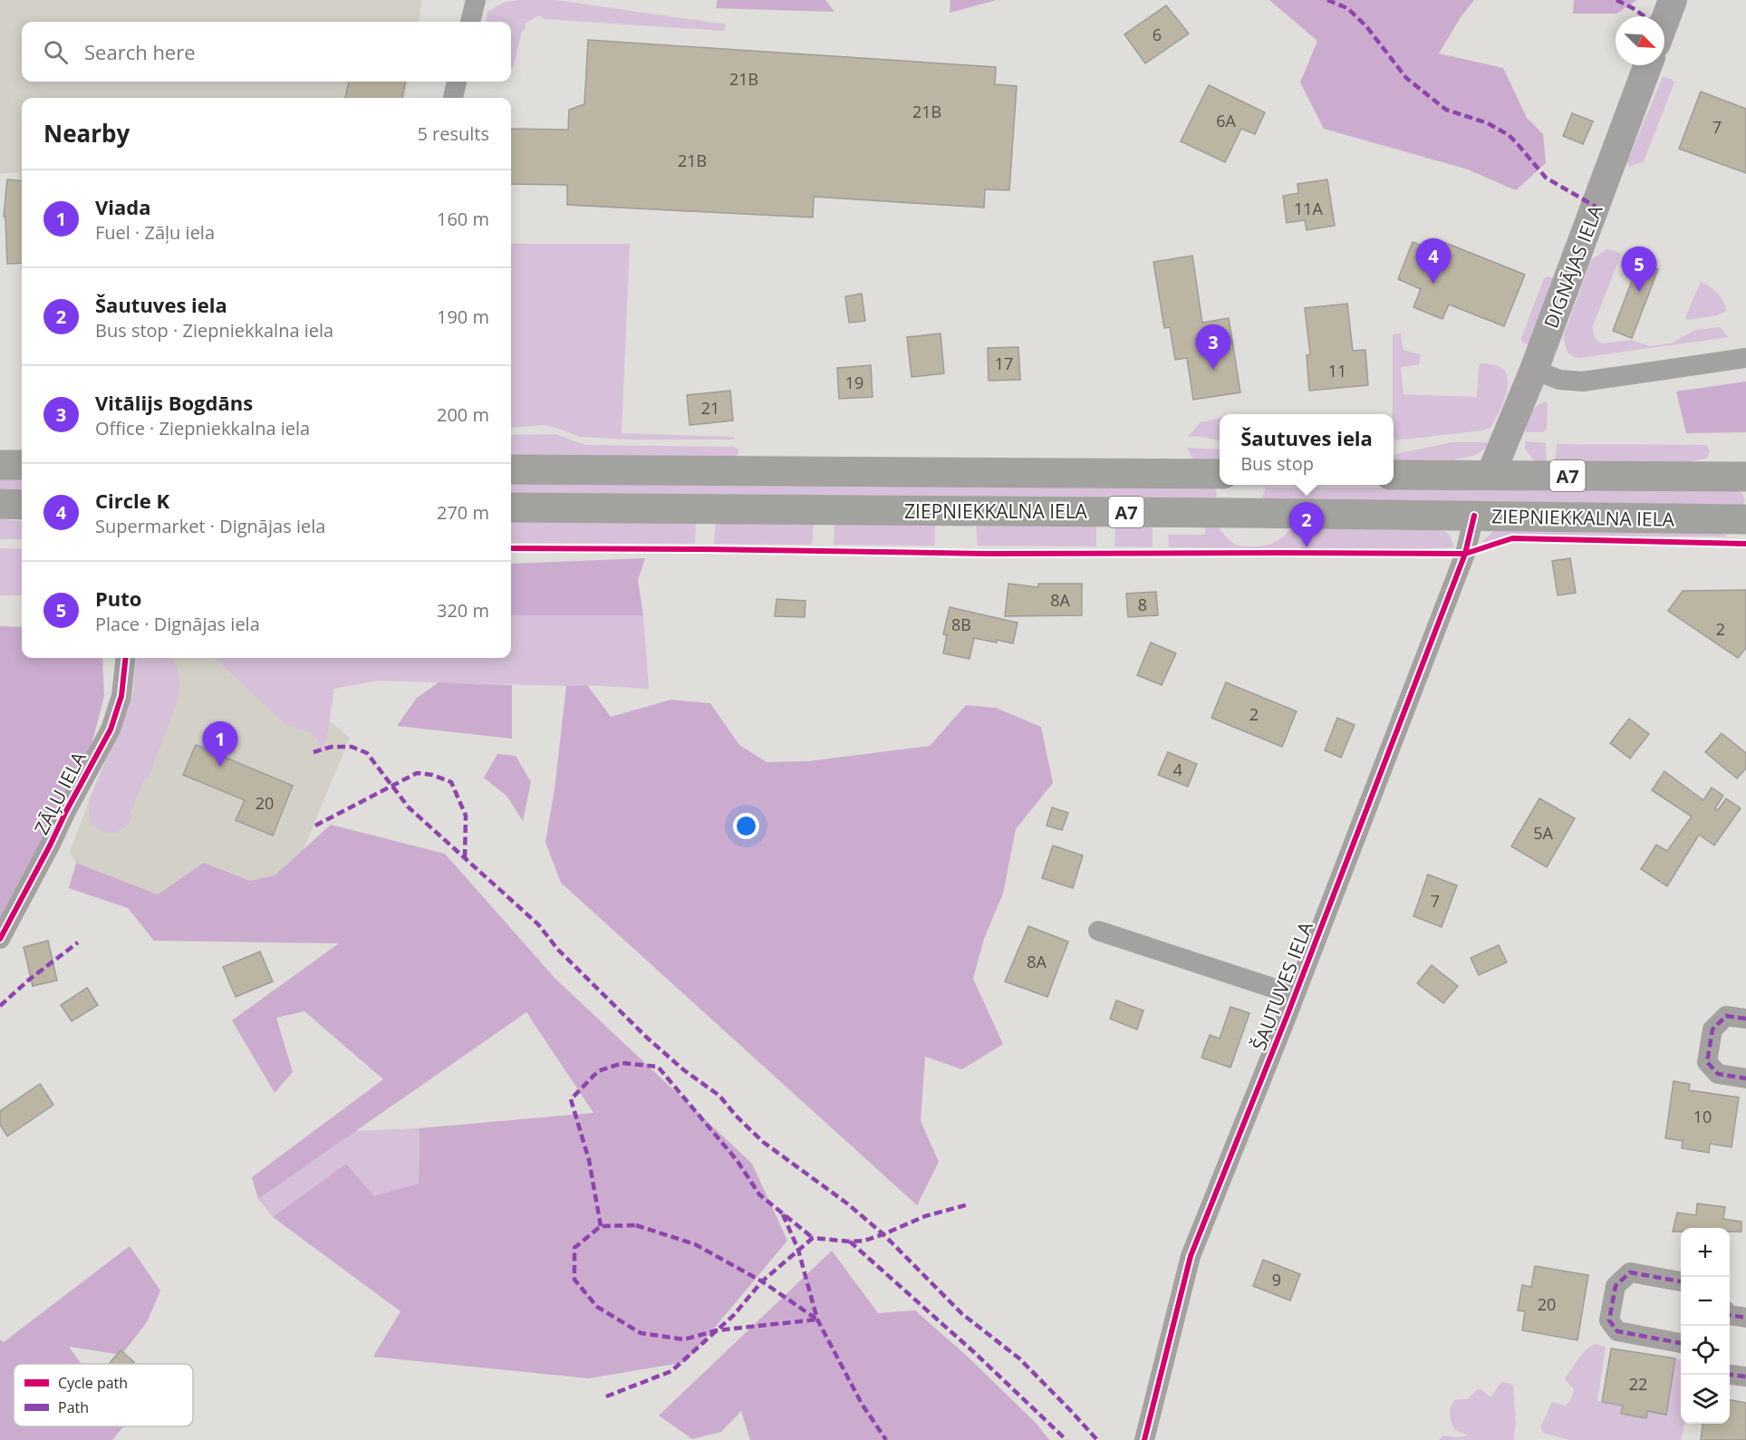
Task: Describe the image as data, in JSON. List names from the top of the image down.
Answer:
{
  "streets": {
    "highway": ["A7", "ZIEPNIEKKALNA IELA"],
    "main road": ["DIGNĀJAS IELA"],
    "street": ["ZĀĻU IELA", "ŠAUTUVES IELA"]
  },
  "crossings": [
    ["DIGNĀJAS IELA", "A7"],
    ["ZIEPNIEKKALNA IELA", "ŠAUTUVES IELA"]
  ],
  "house_numbers": [
    "6",
    "21B",
    "21B",
    "6A",
    "7",
    "21B",
    "11A",
    "17",
    "11",
    "19",
    "21",
    "8A",
    "8",
    "8B",
    "2",
    "2",
    "4",
    "20",
    "5A",
    "7",
    "8A",
    "10",
    "9",
    "20",
    "22"
  ],
  "legend": ["Cycle path", "Path"],
  "north": "bottom right",
  "page": {
    "search": "Search here",
    "heading": ["Nearby", "5 results"],
    "list": [
      {
        "mark": "1",
        "name": "Viada",
        "note": "Fuel · Zāļu iela",
        "value": "160 m"
      },
      {
        "mark": "2",
        "name": "Šautuves iela",
        "note": "Bus stop · Ziepniekkalna iela",
        "value": "190 m"
      },
      {
        "mark": "3",
        "name": "Vitālijs Bogdāns",
        "note": "Office · Ziepniekkalna iela",
        "value": "200 m"
      },
      {
        "mark": "4",
        "name": "Circle K",
        "note": "Supermarket · Dignājas iela",
        "value": "270 m"
      },
      {
        "mark": "5",
        "name": "Puto",
        "note": "Place · Dignājas iela",
        "value": "320 m"
      }
    ],
    "pins": [
      "4",
      "5",
      "3",
      "2",
      "1"
    ],
    "popup": ["Šautuves iela", "Bus stop"],
    "map_buttons": ["+", "−"]
  }
}
